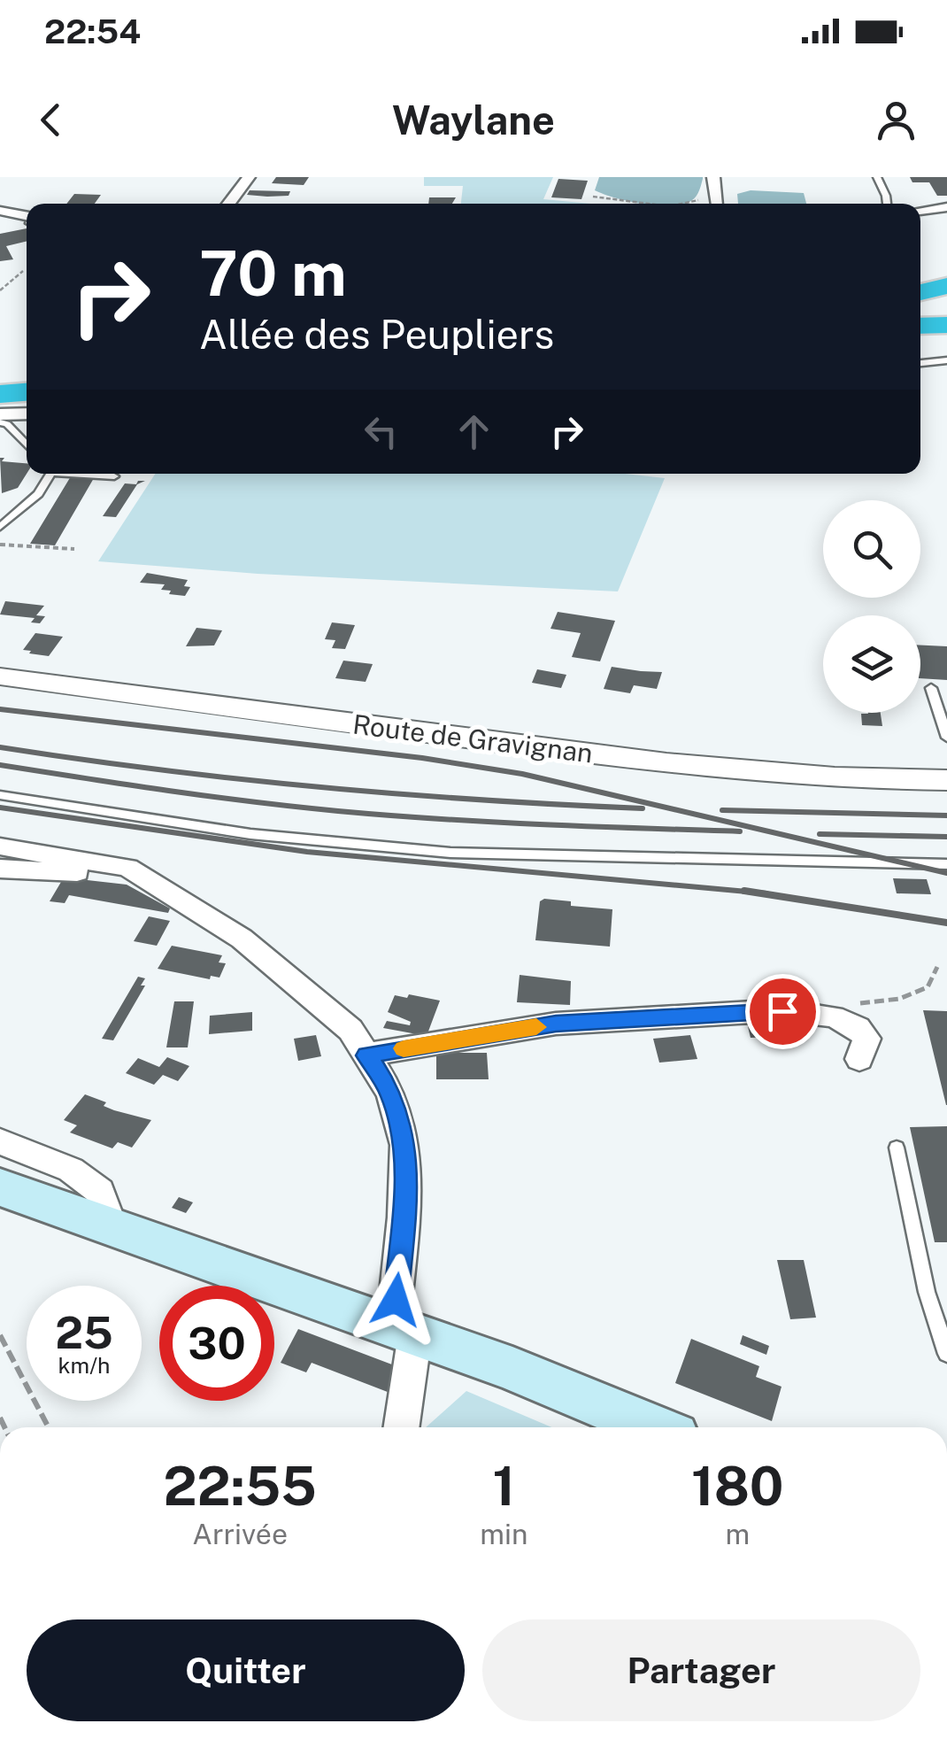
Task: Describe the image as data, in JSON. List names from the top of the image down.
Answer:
{
  "streets": {
    "street": ["Route de Gravignan"]
  },
  "page": {
    "status": "22:54",
    "header": "Waylane",
    "turn": ["70 m", "Allée des Peupliers"],
    "speed": "25 km/h",
    "limit": "30",
    "eta": [
      "22:55",
      "Arrivée",
      "1",
      "min",
      "180",
      "m"
    ],
    "buttons": ["Quitter", "Partager"]
  }
}
